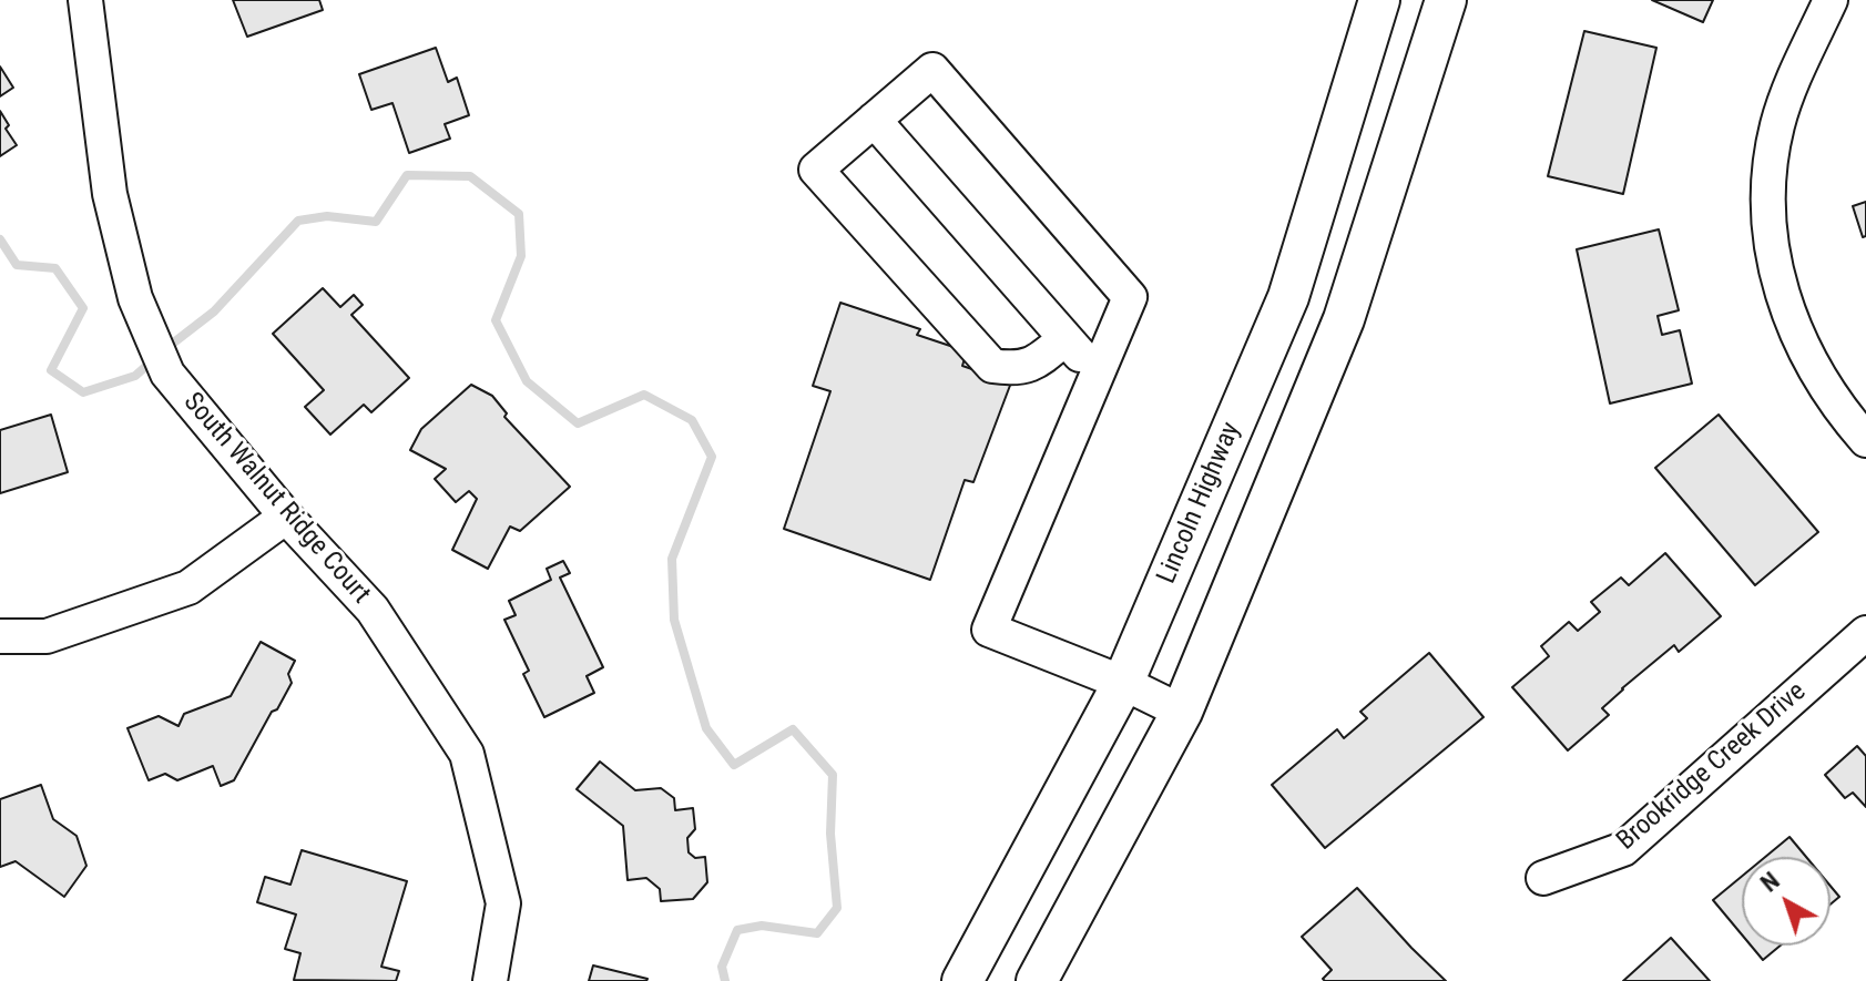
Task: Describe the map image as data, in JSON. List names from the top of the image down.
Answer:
{
  "streets": {
    "main road": ["Lincoln Highway"],
    "street": ["South Walnut Ridge Court", "Brookridge Creek Drive"]
  },
  "north": "top left"
}
